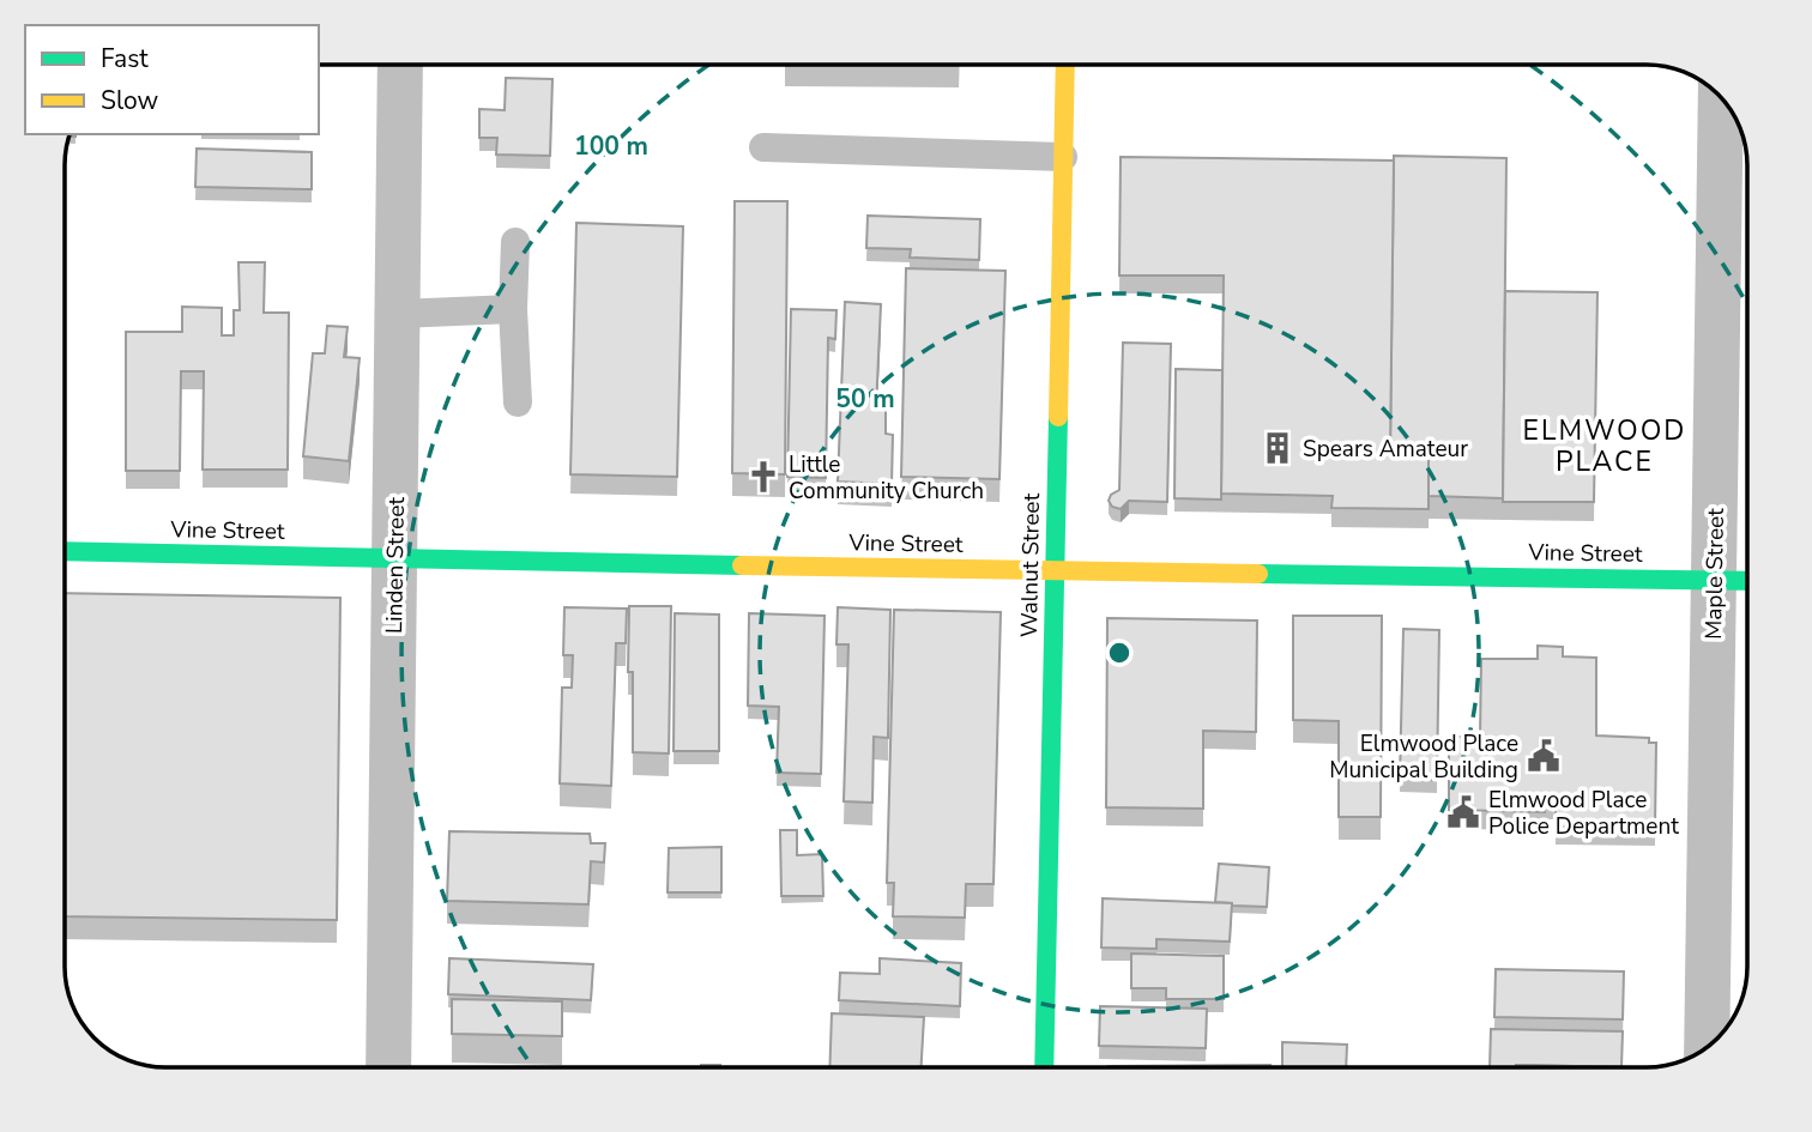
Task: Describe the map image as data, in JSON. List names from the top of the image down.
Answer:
{
  "streets": {
    "main road": ["Vine Street", "Walnut Street"],
    "street": ["Linden Street", "Maple Street"]
  },
  "crossings": [
    ["Vine Street", "Linden Street"],
    ["Vine Street", "Walnut Street"],
    ["Vine Street", "Maple Street"]
  ],
  "districts": ["ELMWOOD PLACE"],
  "places": {
    "building": ["Spears Amateur"],
    "church": ["Little Community Church"],
    "public building": ["Elmwood Place Municipal Building", "Elmwood Place Police Department"]
  },
  "legend": ["Fast", "Slow"],
  "rings": ["100 m", "50 m"]
}
